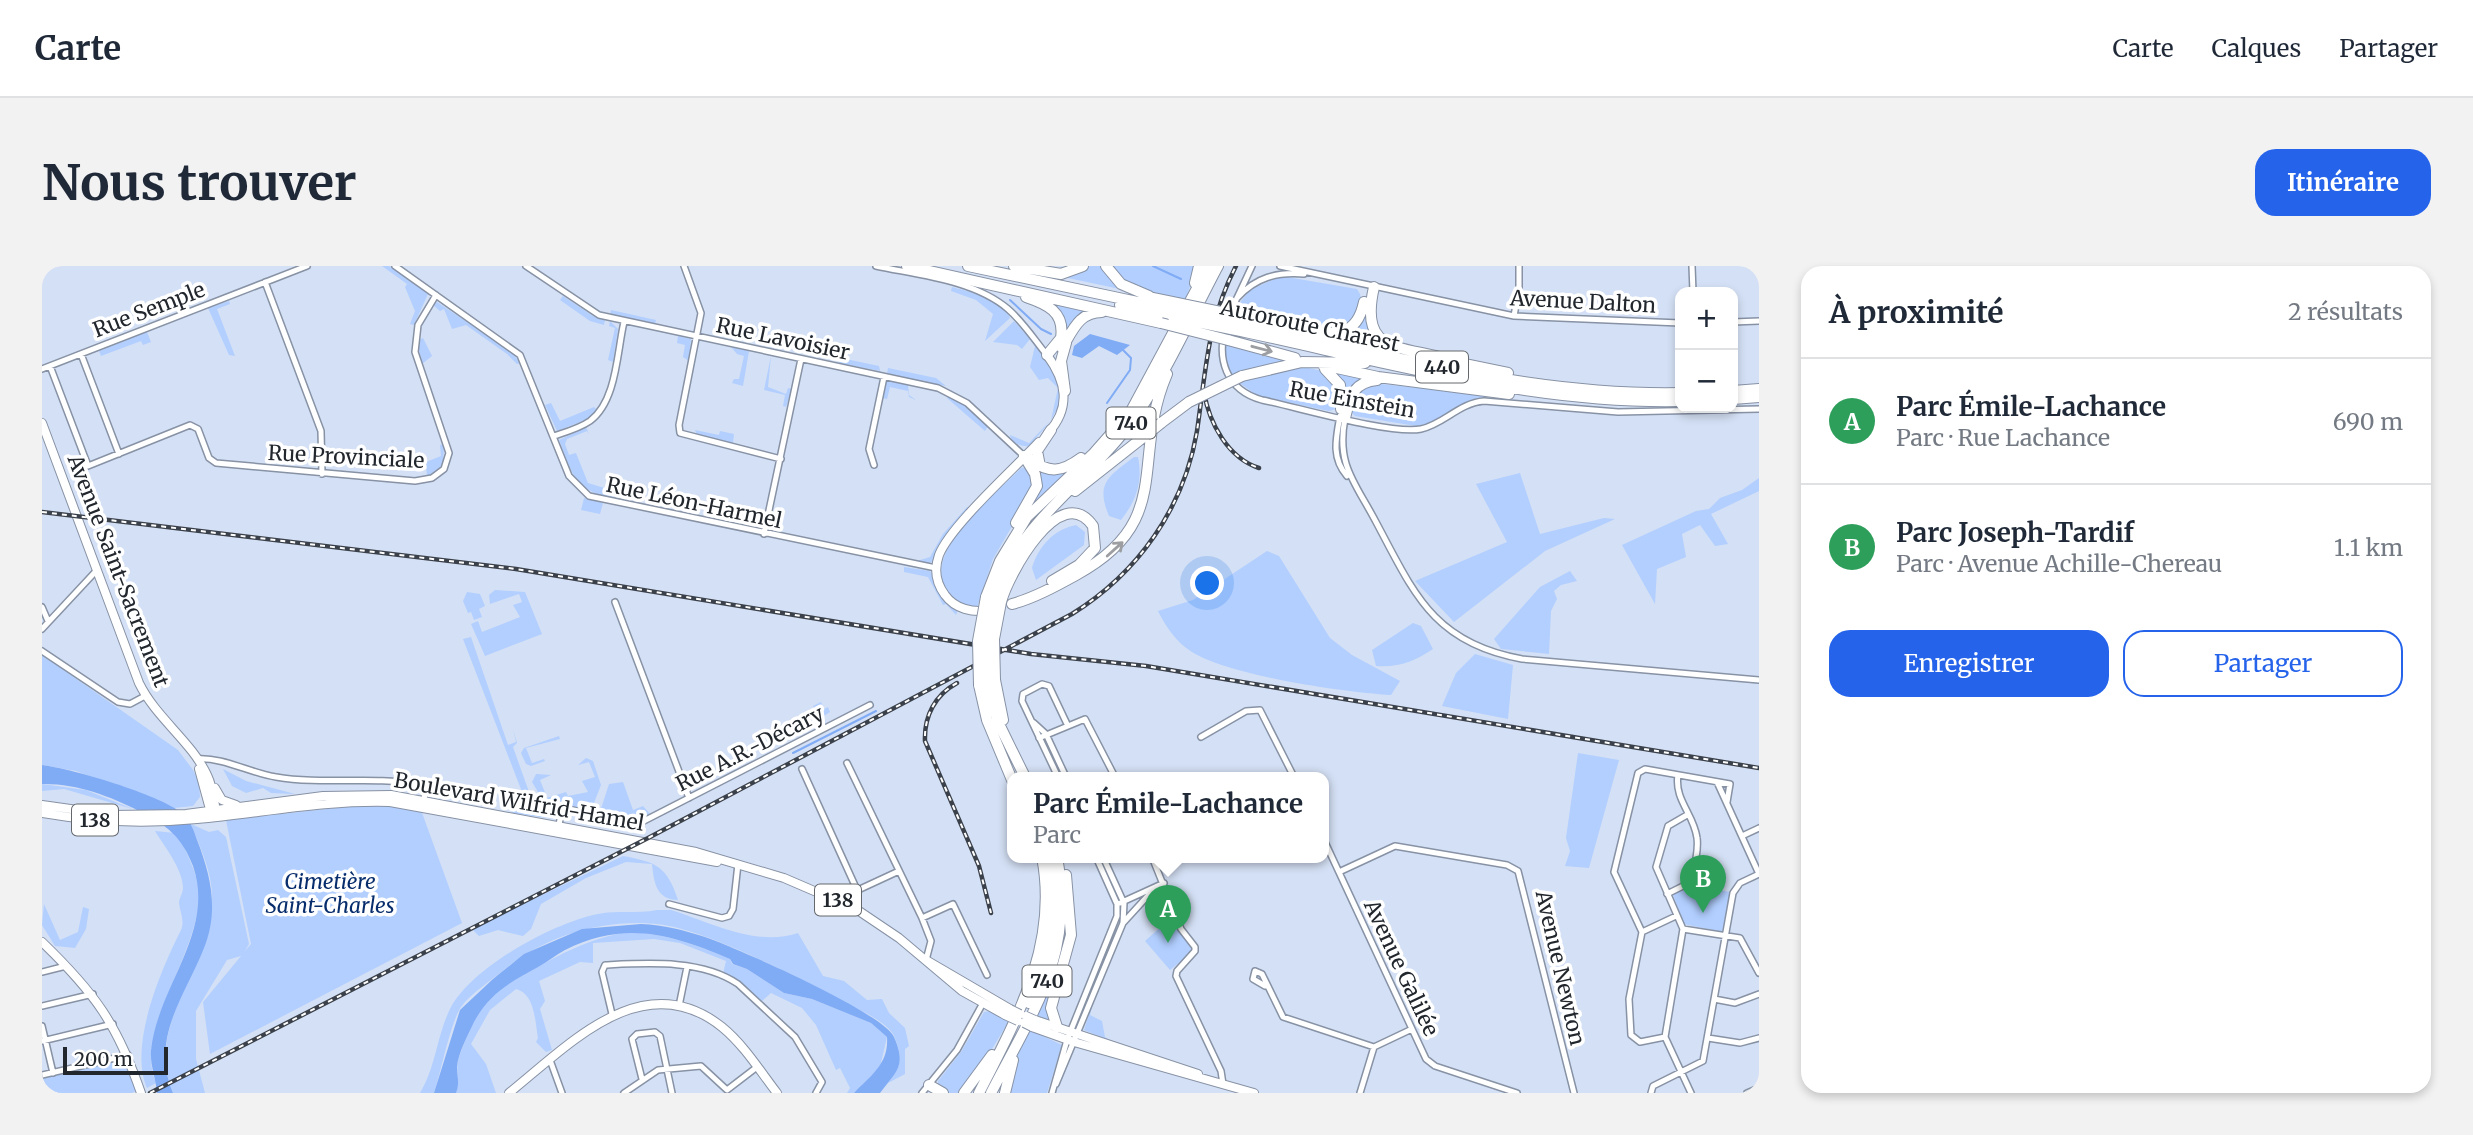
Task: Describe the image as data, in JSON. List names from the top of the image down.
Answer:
{
  "streets": {
    "highway": ["Autoroute Charest", "440", "740"],
    "main road": ["Avenue Saint-Sacrement", "Boulevard Wilfrid-Hamel", "138"],
    "street": [
      "Avenue Dalton",
      "Rue Semple",
      "Rue Lavoisier",
      "Rue Einstein",
      "Rue Provinciale",
      "Rue Léon-Harmel",
      "Rue A.R.-Décary",
      "Avenue Galilée",
      "Avenue Newton"
    ]
  },
  "crossings": [
    ["Rue Semple", "Rue Provinciale"],
    ["Rue Provinciale", "Rue Léon-Harmel"],
    ["Avenue Saint-Sacrement", "Boulevard Wilfrid-Hamel"],
    ["Avenue Galilée", "Avenue Newton"]
  ],
  "parks": ["Cimetière Saint-Charles"],
  "scale_bar": "200 m",
  "page": {
    "header": "Carte",
    "nav": ["Carte", "Calques", "Partager"],
    "buttons": [
      "Itinéraire",
      ["Enregistrer", "Partager"]
    ],
    "title": "Nous trouver",
    "heading": ["À proximité", "2 résultats"],
    "map_buttons": ["+", "−"],
    "list": [
      {
        "mark": "A",
        "name": "Parc Émile-Lachance",
        "note": "Parc · Rue Lachance",
        "value": "690 m"
      },
      {
        "mark": "B",
        "name": "Parc Joseph-Tardif",
        "note": "Parc · Avenue Achille-Chereau",
        "value": "1.1 km"
      }
    ],
    "popup": ["Parc Émile-Lachance", "Parc"],
    "pins": ["B", "A"],
    "scale": "200 m"
  }
}
